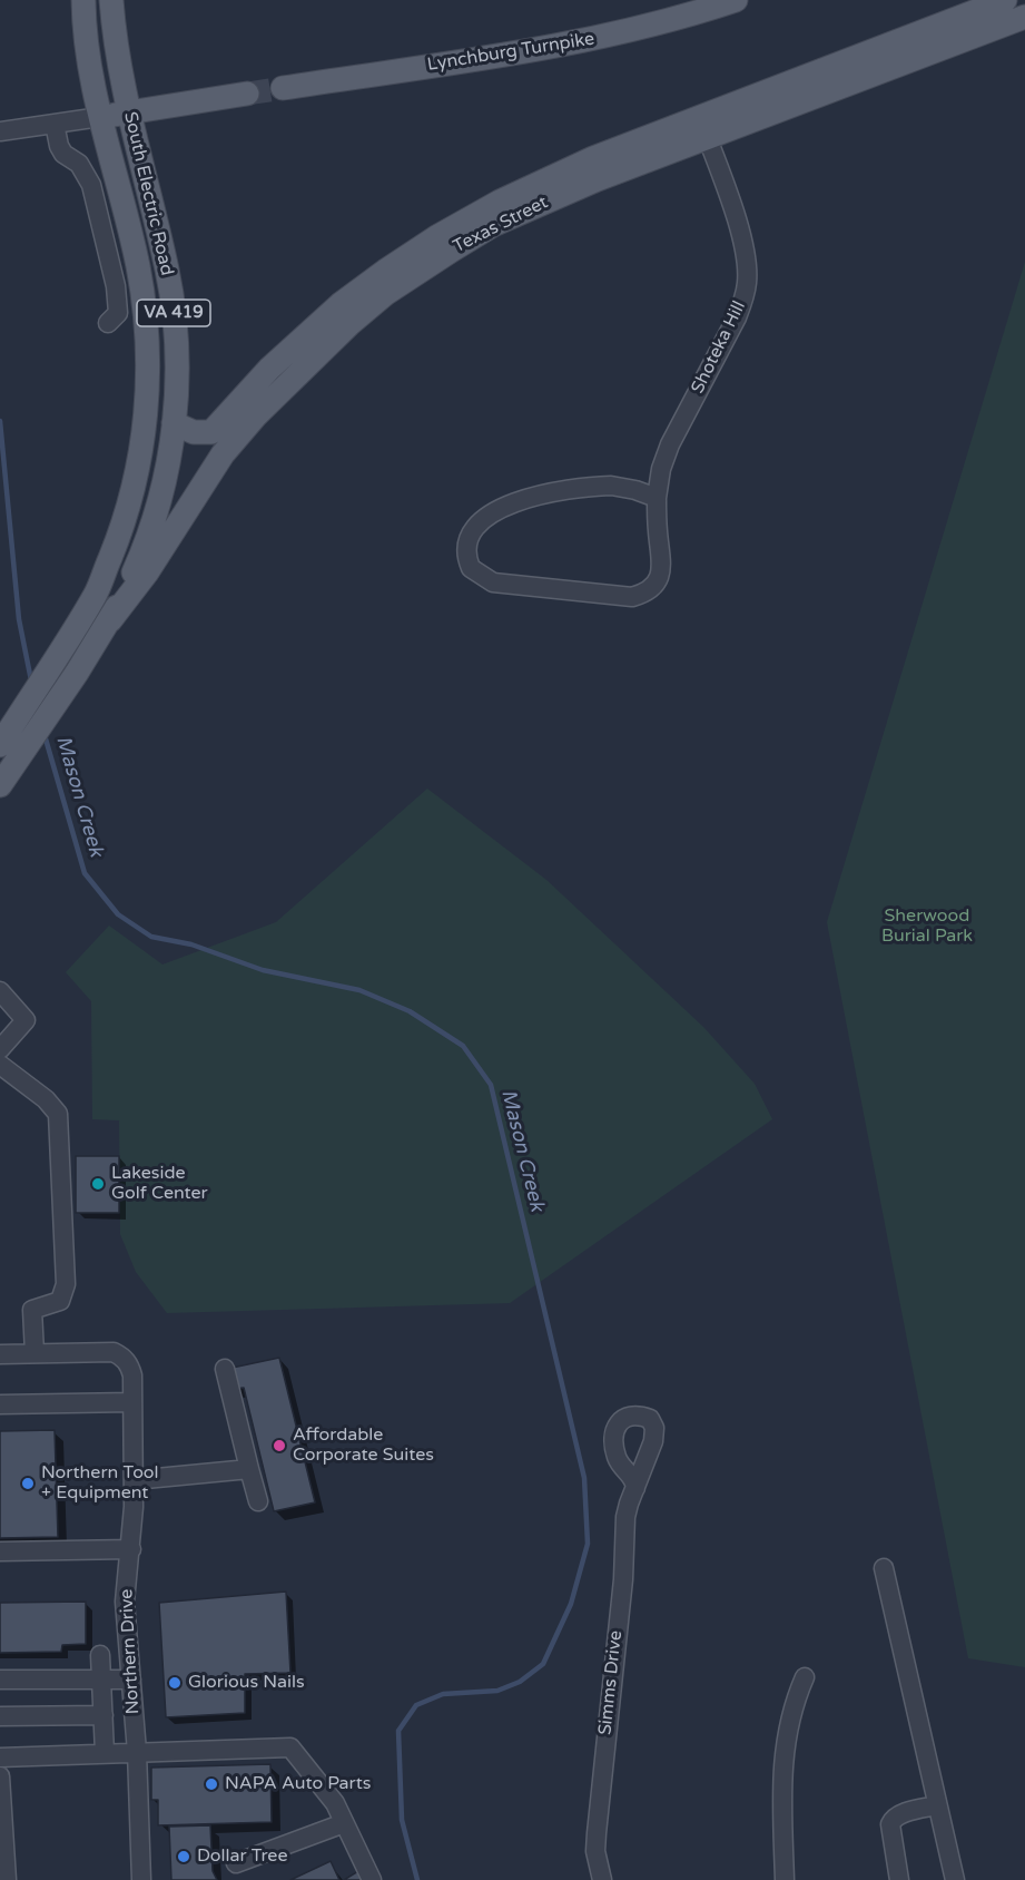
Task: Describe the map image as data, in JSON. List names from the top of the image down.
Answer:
{
  "streets": {
    "main road": [
      "Lynchburg Turnpike",
      "South Electric Road",
      "Texas Street",
      "VA 419"
    ],
    "street": ["Shoteka Hill", "Northern Drive", "Simms Drive"]
  },
  "crossings": [
    ["South Electric Road", "Texas Street"],
    ["Texas Street", "Shoteka Hill"]
  ],
  "water": ["Mason Creek"],
  "parks": ["Sherwood Burial Park"],
  "places": [
    "Lakeside Golf Center",
    "Affordable Corporate Suites",
    "Northern Tool + Equipment",
    "Glorious Nails",
    "NAPA Auto Parts",
    "Dollar Tree"
  ]
}
